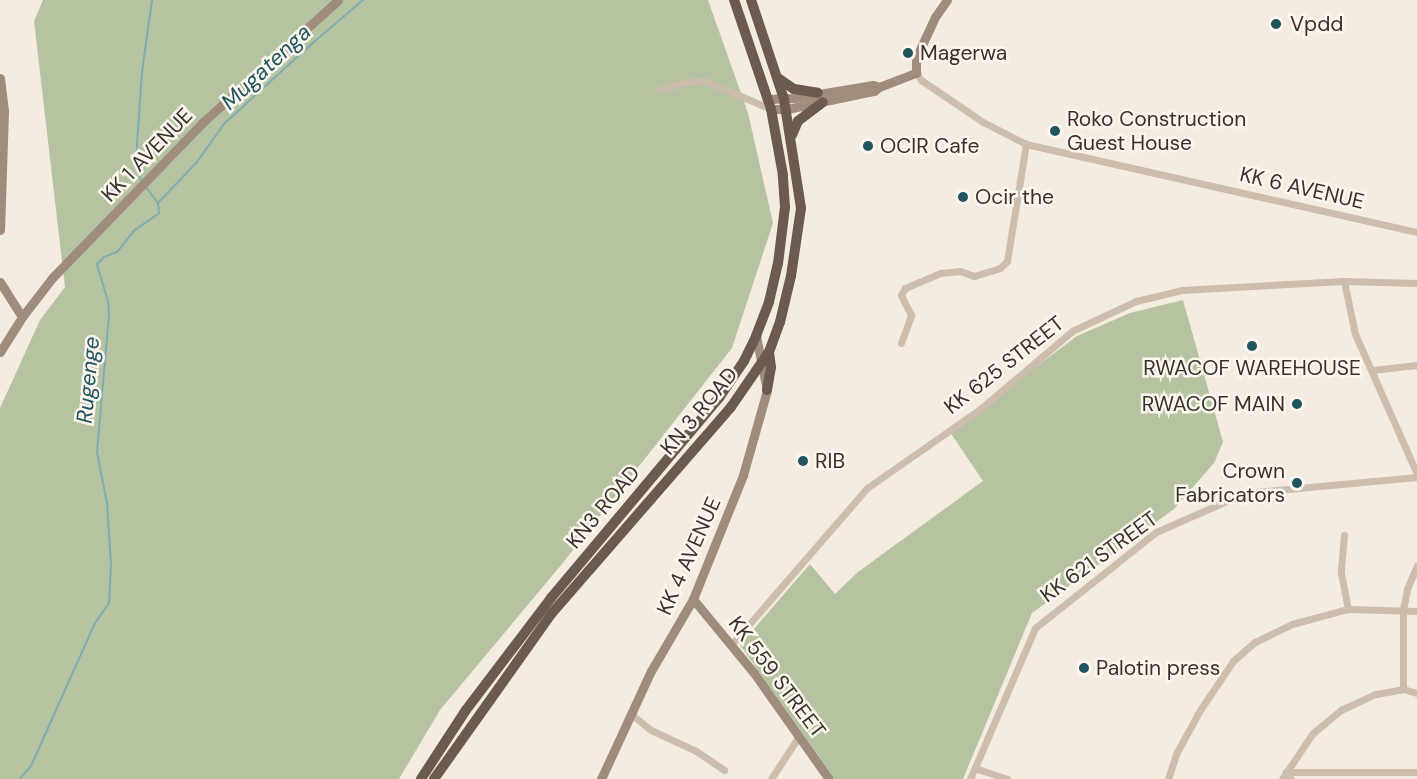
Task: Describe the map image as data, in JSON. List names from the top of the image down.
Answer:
{
  "streets": {
    "highway": ["KN 3 ROAD", "KN3 ROAD"],
    "main road": ["KK 1 AVENUE", "KK 4 AVENUE", "KK 559 STREET"],
    "street": ["KK 6 AVENUE", "KK 625 STREET", "KK 621 STREET"]
  },
  "crossings": [
    ["KK 625 STREET", "KK 559 STREET"],
    ["KK 4 AVENUE", "KK 559 STREET"]
  ],
  "water": ["Mugatenga", "Rugenge"],
  "places": [
    "Vpdd",
    "Magerwa",
    "Roko Construction Guest House",
    "OCIR Cafe",
    "Ocir the",
    "RWACOF WAREHOUSE",
    "RWACOF MAIN",
    "RIB",
    "Crown Fabricators",
    "Palotin press"
  ]
}
